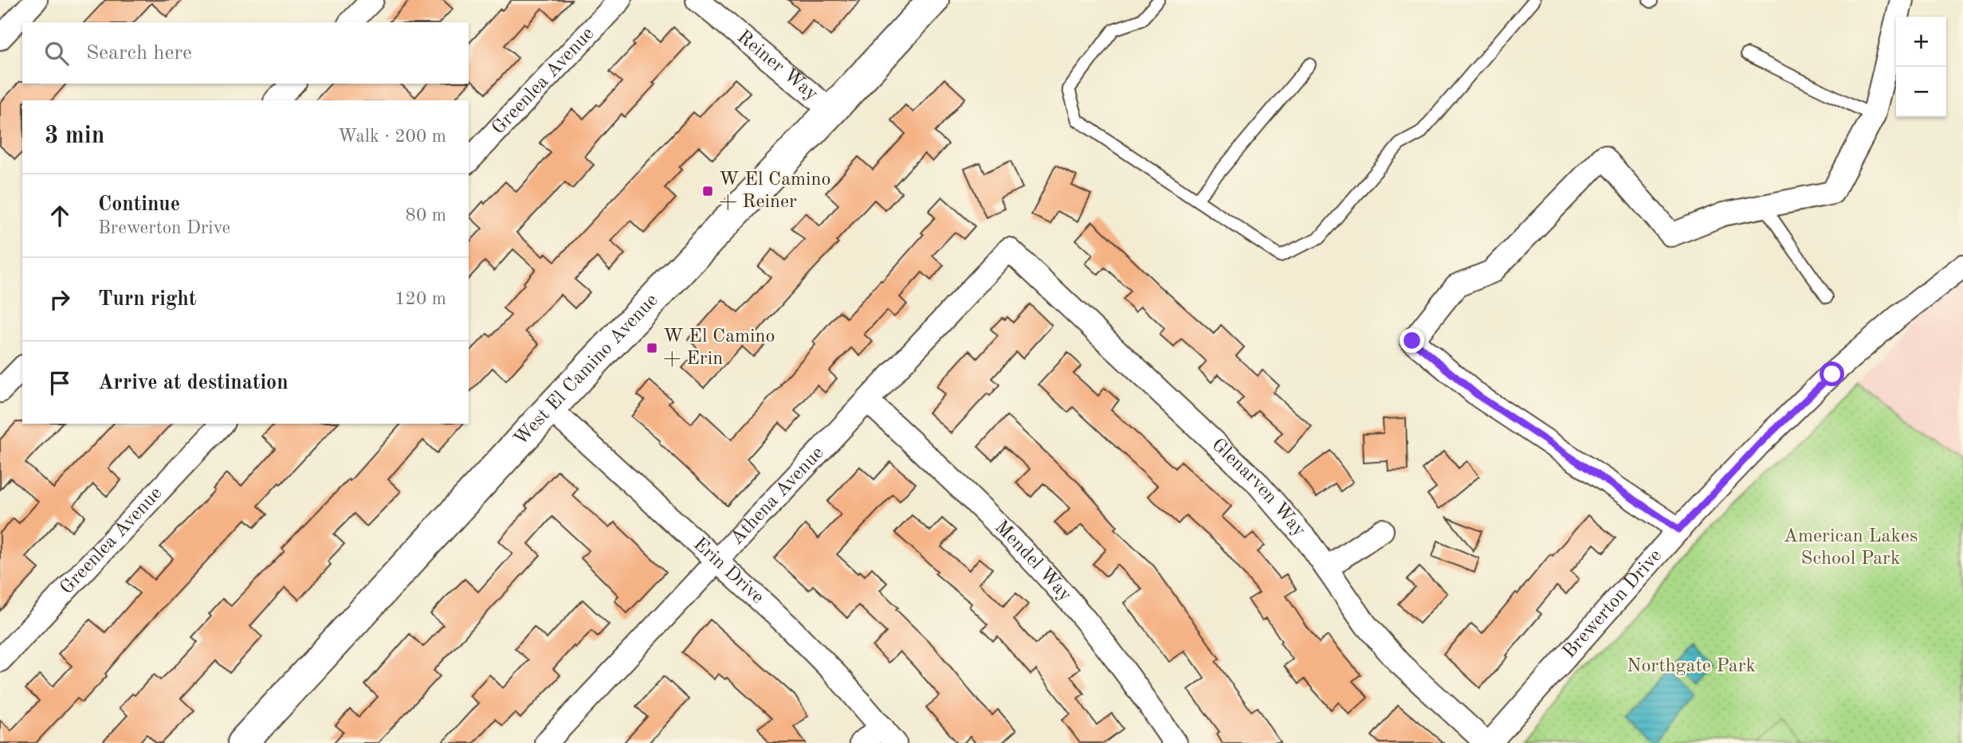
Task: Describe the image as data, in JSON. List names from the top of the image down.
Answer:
{
  "streets": {
    "main road": ["West El Camino Avenue"],
    "street": [
      "Reiner Way",
      "Greenlea Avenue",
      "Glenarven Way",
      "Athena Avenue",
      "Mendel Way",
      "Erin Drive",
      "Brewerton Drive"
    ]
  },
  "crossings": [
    ["Reiner Way", "West El Camino Avenue"],
    ["West El Camino Avenue", "Erin Drive"],
    ["Glenarven Way", "Athena Avenue"],
    ["Glenarven Way", "Brewerton Drive"],
    ["Athena Avenue", "Mendel Way"],
    ["Athena Avenue", "Erin Drive"]
  ],
  "parks": ["American Lakes School Park", "Northgate Park"],
  "places": {
    "transit": ["W El Camino + Reiner", "W El Camino + Erin"]
  },
  "page": {
    "map_buttons": ["+", "−"],
    "search": "Search here",
    "heading": ["3 min", "Walk · 200 m"],
    "list": [
      ["Continue", "Brewerton Drive", "80 m"],
      ["Turn right", "120 m"],
      "Arrive at destination"
    ]
  }
}
